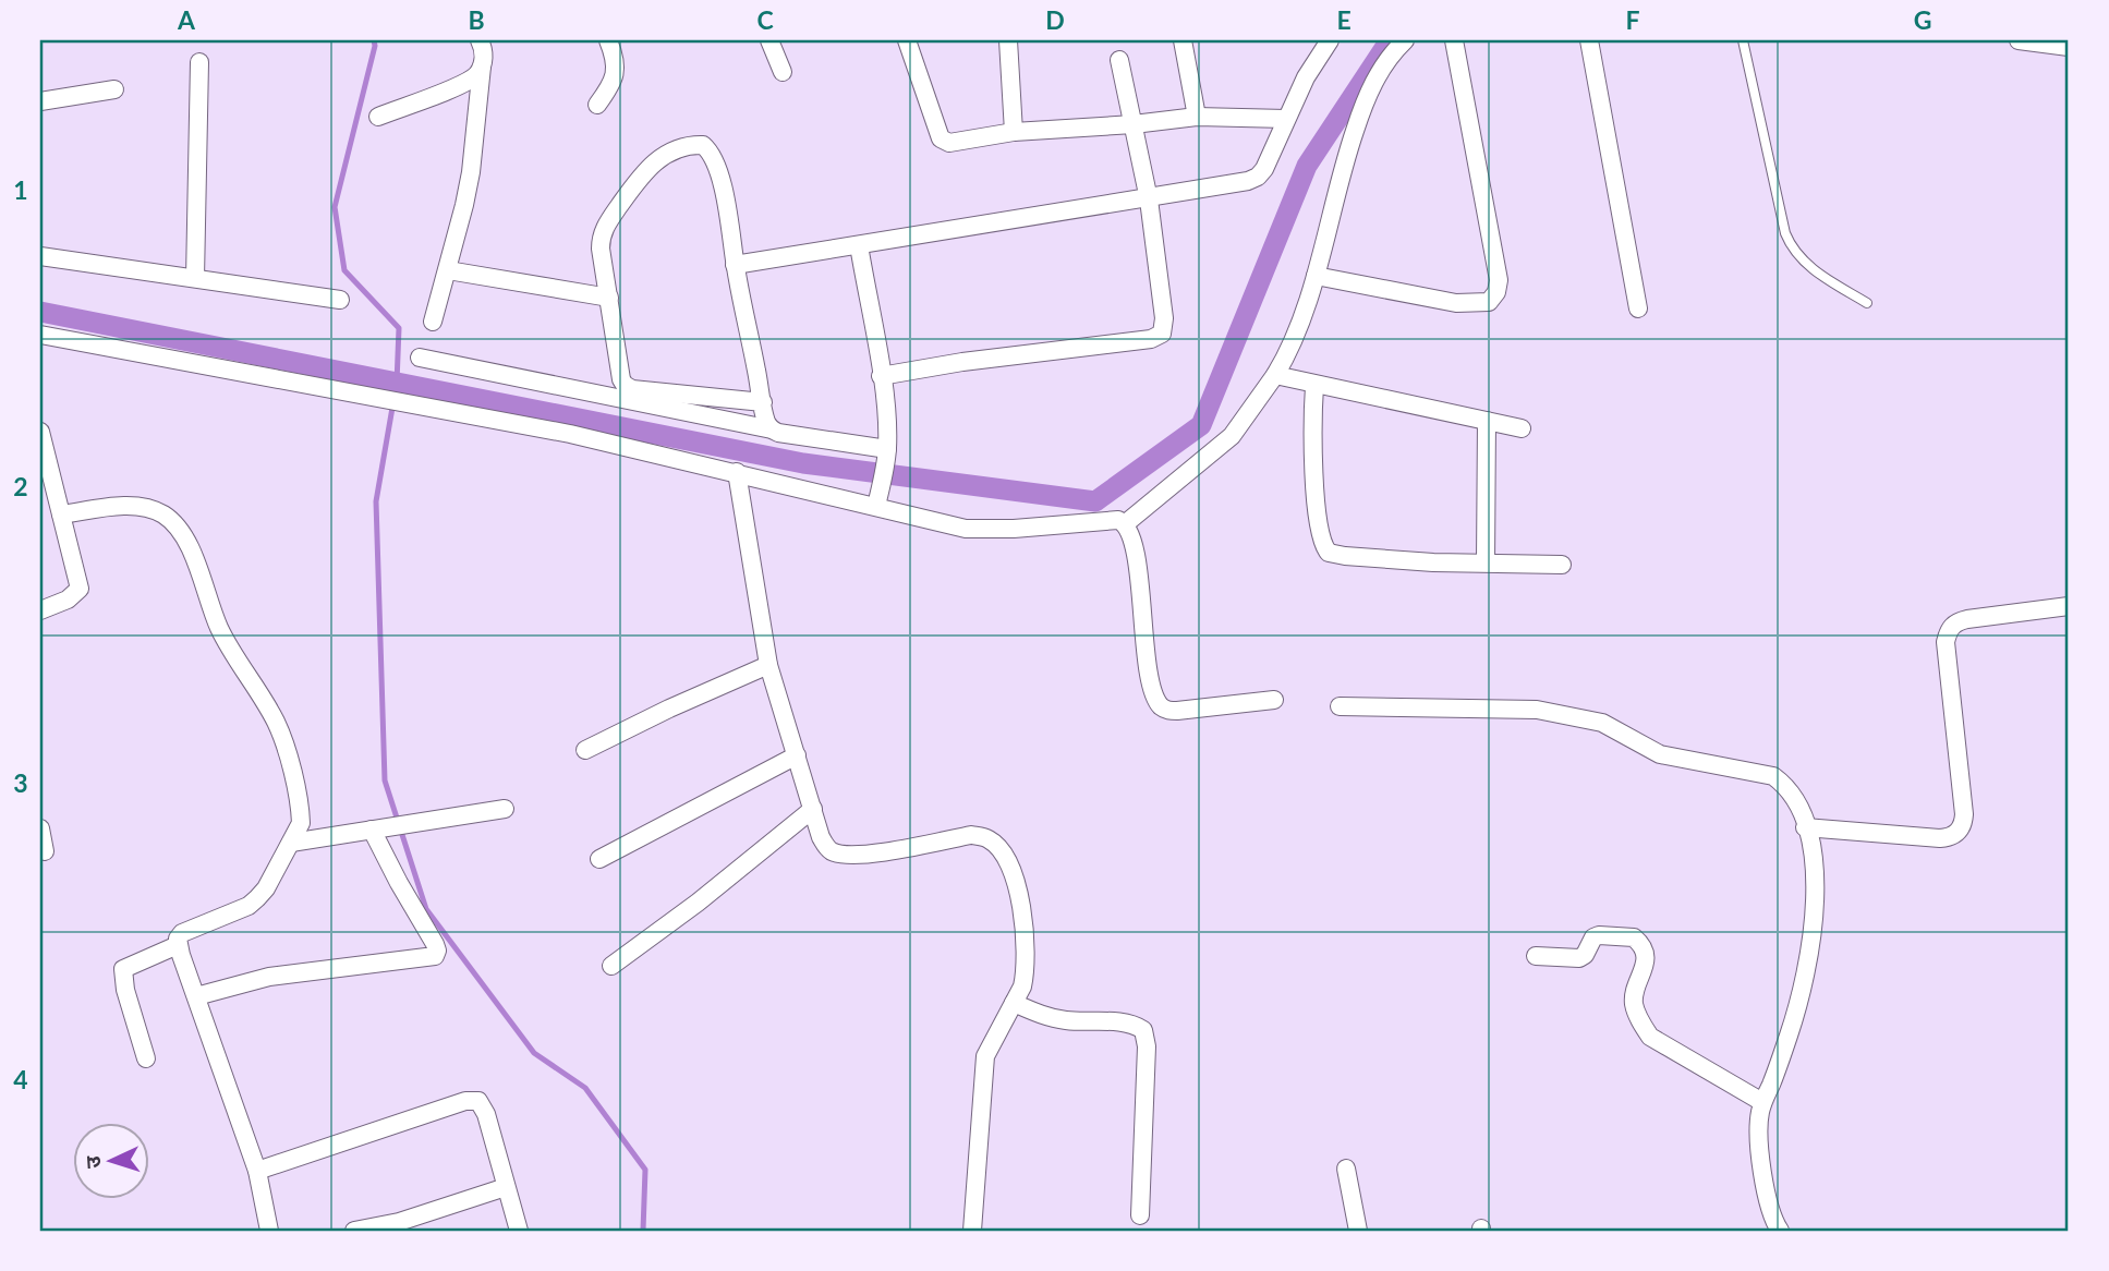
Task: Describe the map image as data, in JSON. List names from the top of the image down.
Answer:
{
  "north": "left",
  "grid": {
    "columns": [
      "A",
      "B",
      "C",
      "D",
      "E",
      "F",
      "G"
    ],
    "rows": [
      "1",
      "2",
      "3",
      "4"
    ]
  }
}
